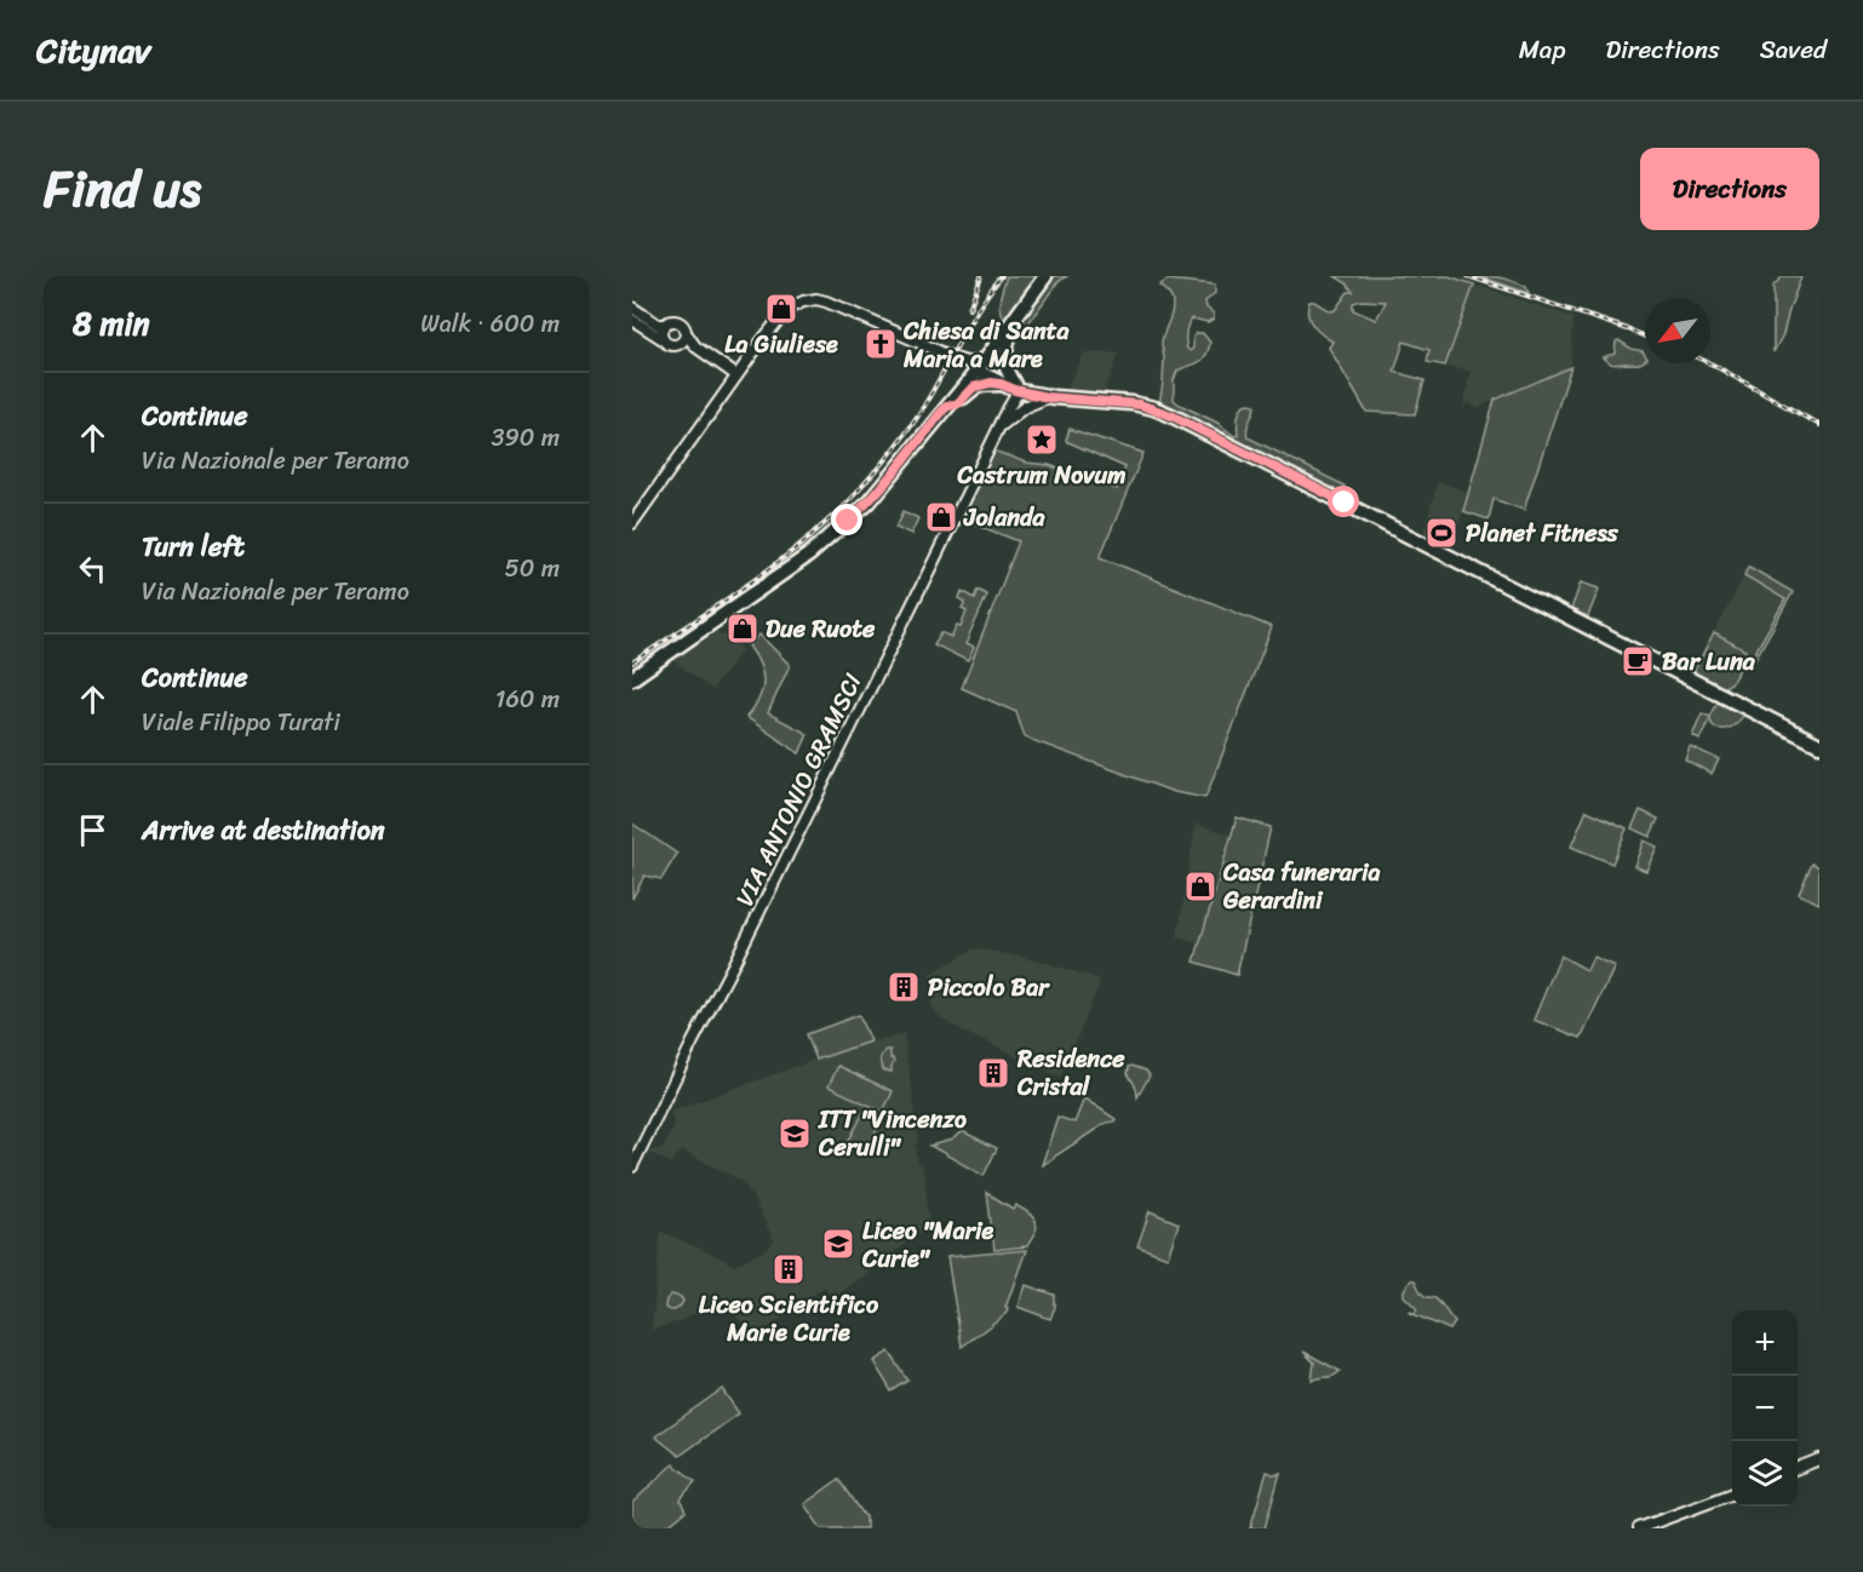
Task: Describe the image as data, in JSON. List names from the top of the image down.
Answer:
{
  "streets": {
    "street": ["VIA ANTONIO GRAMSCI"]
  },
  "places": {
    "shop": [
      "La Giuliese",
      "Jolanda",
      "Due Ruote",
      "Casa funeraria Gerardini"
    ],
    "church": ["Chiesa di Santa Maria a Mare"],
    "place": ["Castrum Novum"],
    "sports": ["Planet Fitness"],
    "cafe": ["Bar Luna"],
    "building": ["Piccolo Bar", "Residence Cristal", "Liceo Scientifico Marie Curie"],
    "school or university": ["ITT \"Vincenzo Cerulli\"", "Liceo \"Marie Curie\""]
  },
  "north": "bottom left",
  "page": {
    "header": "Citynav",
    "nav": ["Map", "Directions", "Saved"],
    "title": "Find us",
    "buttons": "Directions",
    "heading": ["8 min", "Walk · 600 m"],
    "list": [
      ["Continue", "Via Nazionale per Teramo", "390 m"],
      ["Turn left", "Via Nazionale per Teramo", "50 m"],
      ["Continue", "Viale Filippo Turati", "160 m"],
      "Arrive at destination"
    ],
    "map_buttons": ["+", "−"]
  }
}
